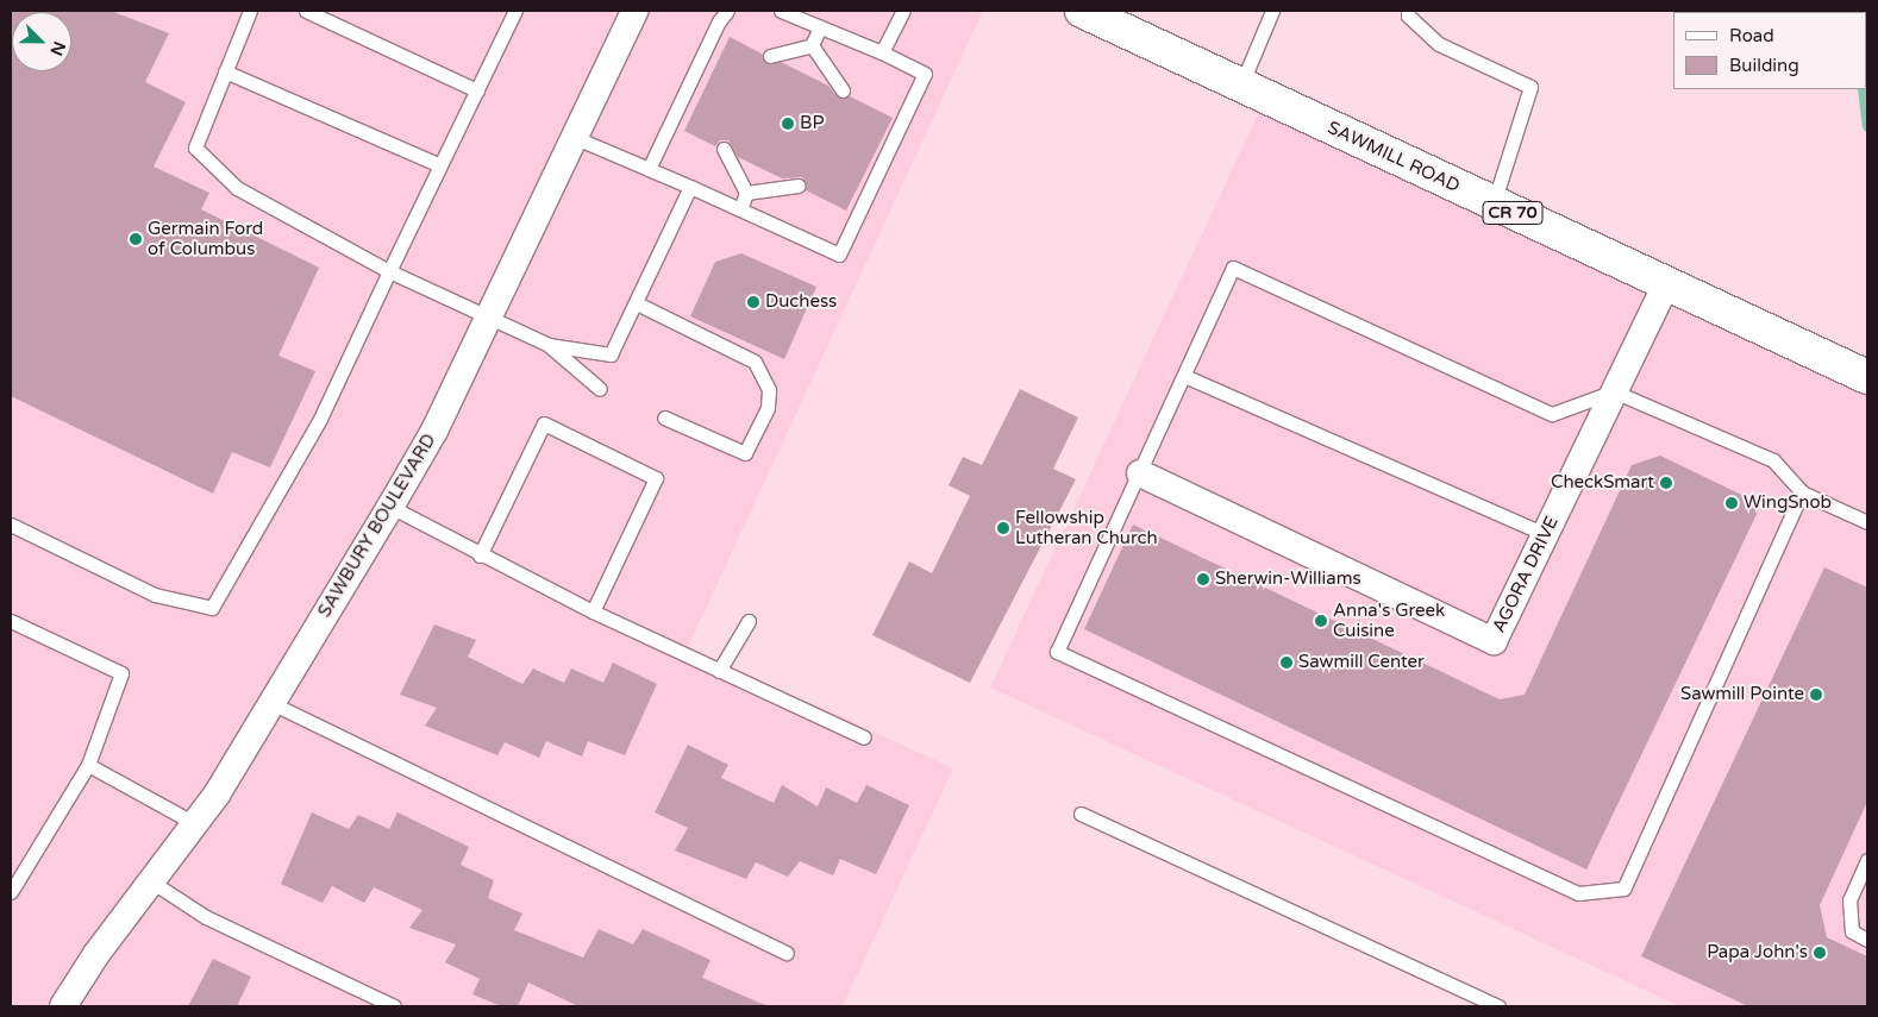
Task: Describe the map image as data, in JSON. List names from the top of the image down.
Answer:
{
  "streets": {
    "main road": ["SAWMILL ROAD", "CR 70"],
    "street": ["SAWBURY BOULEVARD", "AGORA DRIVE"]
  },
  "crossings": [
    ["SAWMILL ROAD", "AGORA DRIVE"]
  ],
  "places": [
    "BP",
    "Germain Ford of Columbus",
    "Duchess",
    "CheckSmart",
    "WingSnob",
    "Fellowship Lutheran Church",
    "Sherwin-Williams",
    "Anna's Greek Cuisine",
    "Sawmill Center",
    "Sawmill Pointe",
    "Papa John's"
  ],
  "legend": ["Road", "Building"],
  "north": "bottom right"
}
